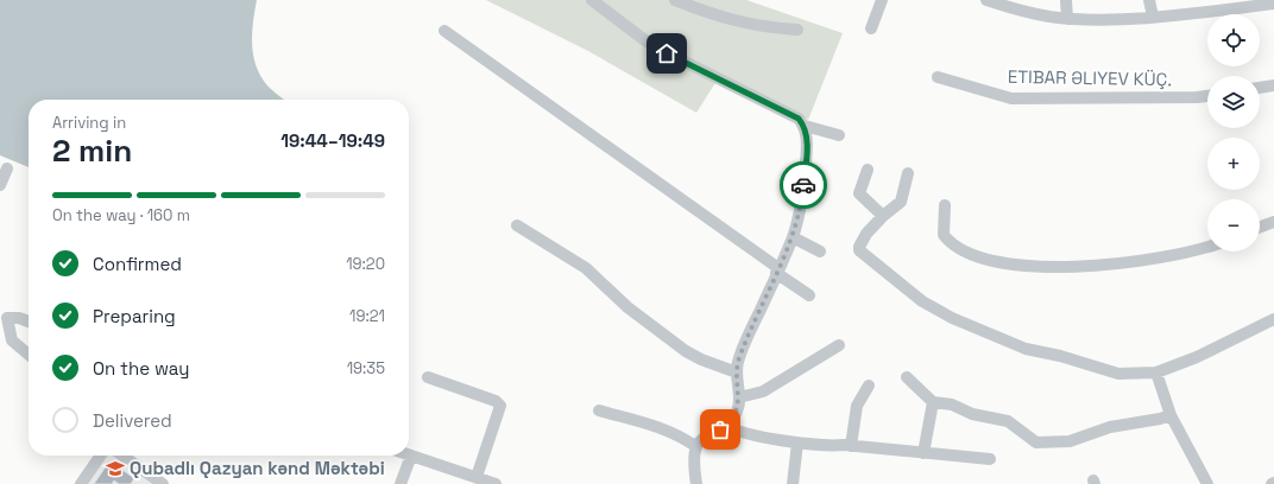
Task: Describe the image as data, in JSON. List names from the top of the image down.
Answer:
{
  "streets": {
    "street": ["ETIBAR ƏLIYEV KÜÇ."]
  },
  "places": {
    "school or university": ["Qubadlı Qazyan kənd Məktəbi"]
  },
  "page": {
    "map_buttons": ["+", "−"],
    "heading": ["2 min", "Arriving in", "19:44–19:49"],
    "bar": "On the way · 160 m",
    "list": [
      ["Confirmed", "19:20"],
      ["Preparing", "19:21"],
      ["On the way", "19:35"],
      "Delivered"
    ]
  }
}
